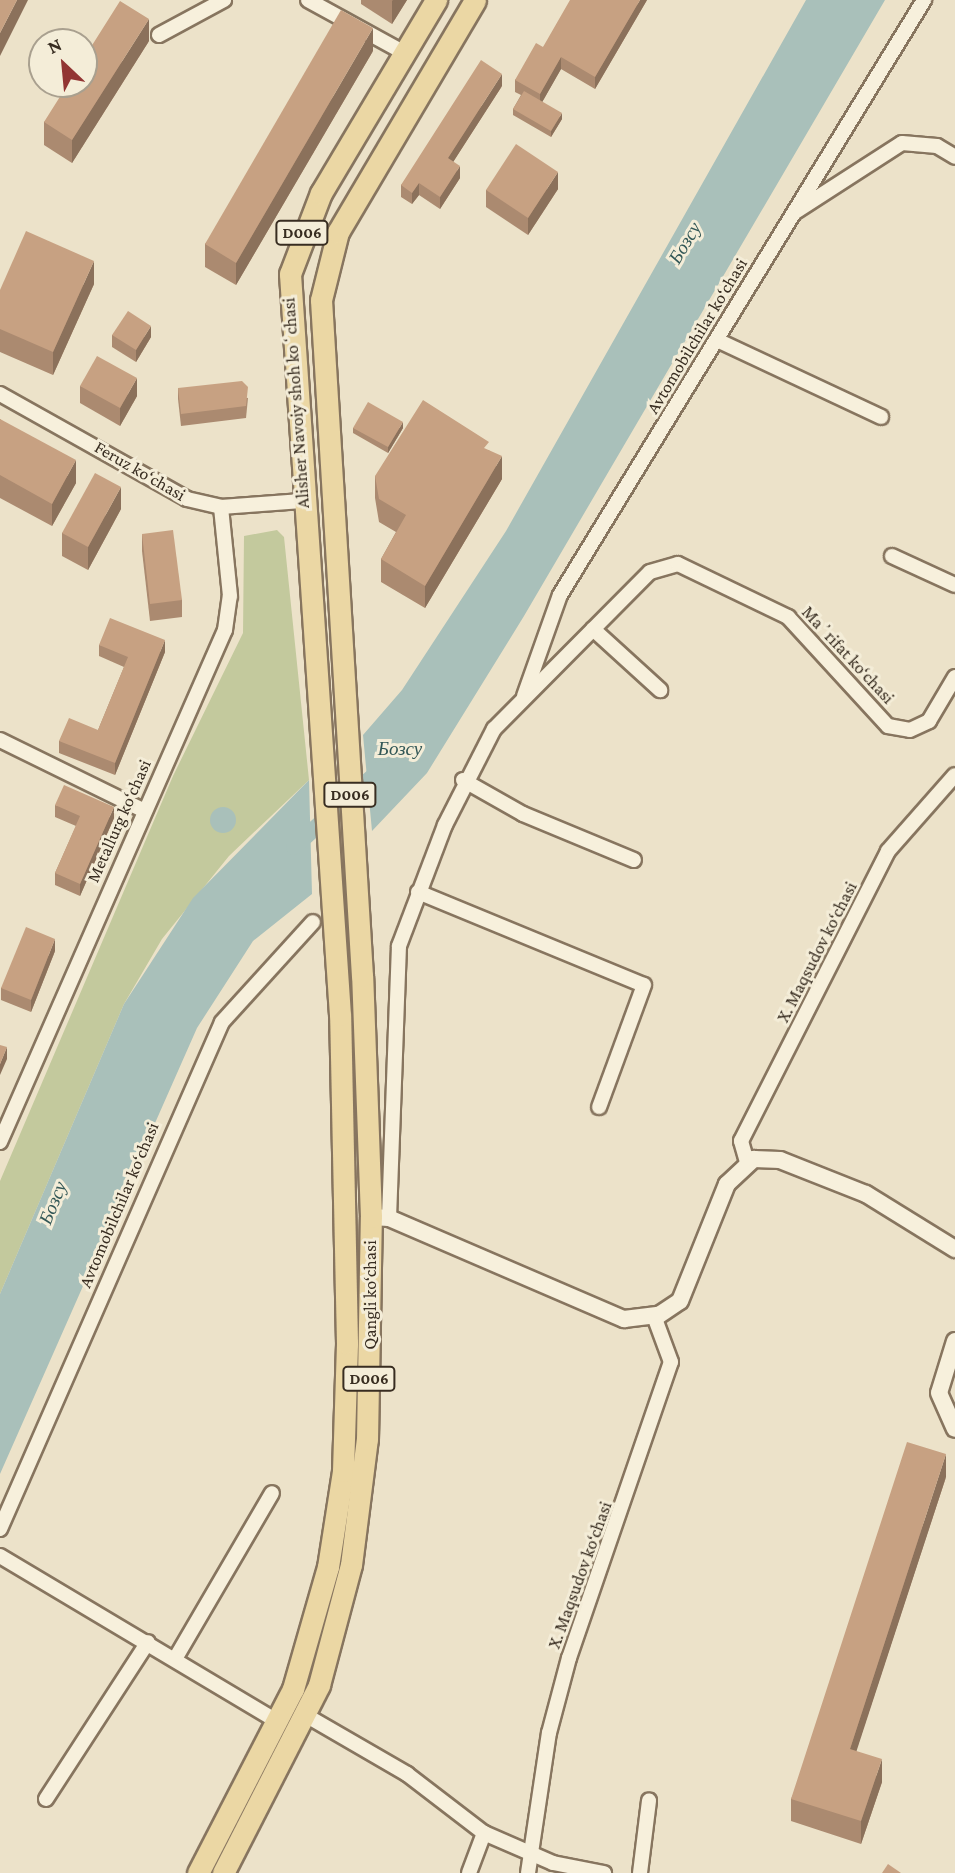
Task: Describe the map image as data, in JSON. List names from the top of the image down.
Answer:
{
  "streets": {
    "main road": [
      "D006",
      "Alisher Navoiy shoh koʻchasi",
      "Feruz ko‘chasi",
      "Qangli ko‘chasi"
    ],
    "street": [
      "Avtomobilchilar ko‘chasi",
      "Maʼrifat ko‘chasi",
      "Metallurg ko‘chasi",
      "X. Maqsudov ko‘chasi"
    ]
  },
  "crossings": [
    ["Avtomobilchilar ko‘chasi", "Maʼrifat ko‘chasi"],
    ["Alisher Navoiy shoh koʻchasi", "Feruz ko‘chasi"],
    ["Alisher Navoiy shoh koʻchasi", "Qangli ko‘chasi"],
    ["Feruz ko‘chasi", "Metallurg ko‘chasi"],
    ["Maʼrifat ko‘chasi", "Qangli ko‘chasi"]
  ],
  "water": ["Бозсу"],
  "north": "top left"
}
